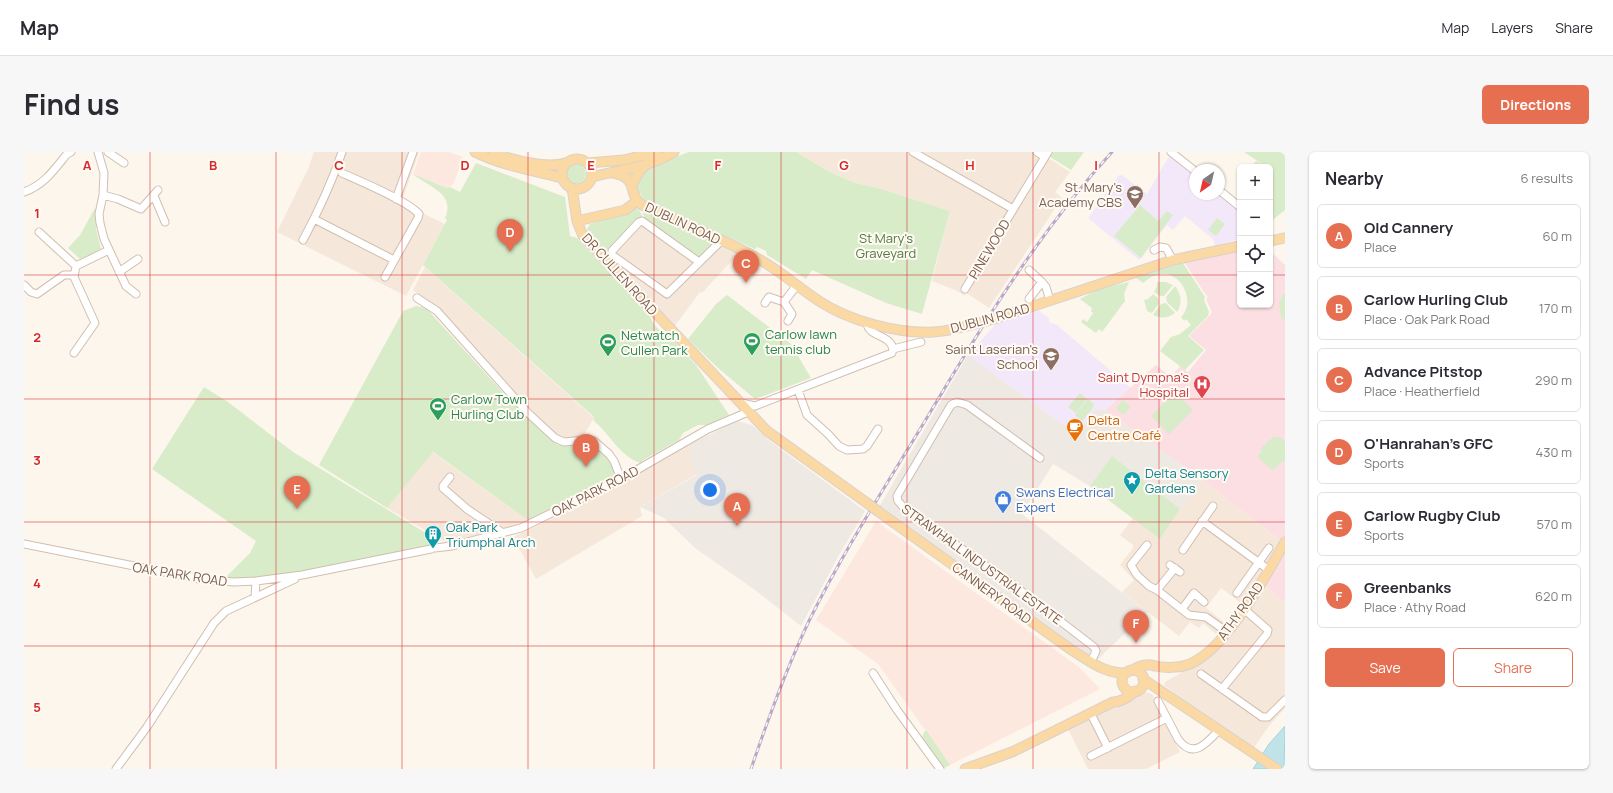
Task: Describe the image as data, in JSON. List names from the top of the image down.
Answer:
{
  "streets": {
    "main road": [
      "DUBLIN ROAD",
      "DR CULLEN ROAD",
      "CANNERY ROAD",
      "ATHY ROAD"
    ],
    "street": ["PINEWOOD", "OAK PARK ROAD", "STRAWHALL INDUSTRIAL ESTATE"]
  },
  "crossings": [
    ["DR CULLEN ROAD", "OAK PARK ROAD"],
    ["DR CULLEN ROAD", "CANNERY ROAD"],
    ["OAK PARK ROAD", "CANNERY ROAD"],
    ["STRAWHALL INDUSTRIAL ESTATE", "CANNERY ROAD"],
    ["CANNERY ROAD", "ATHY ROAD"]
  ],
  "parks": ["St Mary's Graveyard"],
  "places": {
    "school or university": ["St. Mary's Academy CBS", "Saint Laserian's School"],
    "sports": ["Carlow lawn tennis club", "Netwatch Cullen Park", "Carlow Town Hurling Club"],
    "hospital": ["Saint Dympna's Hospital"],
    "cafe": ["Delta Centre Café"],
    "place": ["Delta Sensory Gardens"],
    "shop": ["Swans Electrical Expert"],
    "building": ["Oak Park Triumphal Arch"]
  },
  "north": "bottom left",
  "page": {
    "header": "Map",
    "nav": ["Map", "Layers", "Share"],
    "title": "Find us",
    "buttons": [
      "Directions",
      ["Save", "Share"]
    ],
    "heading": ["Nearby", "6 results"],
    "map_buttons": ["+", "−"],
    "list": [
      {
        "mark": "A",
        "name": "Old Cannery",
        "note": "Place",
        "value": "60 m"
      },
      {
        "mark": "B",
        "name": "Carlow Hurling Club",
        "note": "Place · Oak Park Road",
        "value": "170 m"
      },
      {
        "mark": "C",
        "name": "Advance Pitstop",
        "note": "Place · Heatherfield",
        "value": "290 m"
      },
      {
        "mark": "D",
        "name": "O'Hanrahan's GFC",
        "note": "Sports",
        "value": "430 m"
      },
      {
        "mark": "E",
        "name": "Carlow Rugby Club",
        "note": "Sports",
        "value": "570 m"
      },
      {
        "mark": "F",
        "name": "Greenbanks",
        "note": "Place · Athy Road",
        "value": "620 m"
      }
    ],
    "pins": [
      "D",
      "C",
      "B",
      "E",
      "A",
      "F"
    ]
  },
  "grid": {
    "columns": [
      "A",
      "B",
      "C",
      "D",
      "E",
      "F",
      "G",
      "H",
      "I"
    ],
    "rows": [
      "1",
      "2",
      "3",
      "4",
      "5"
    ]
  }
}
